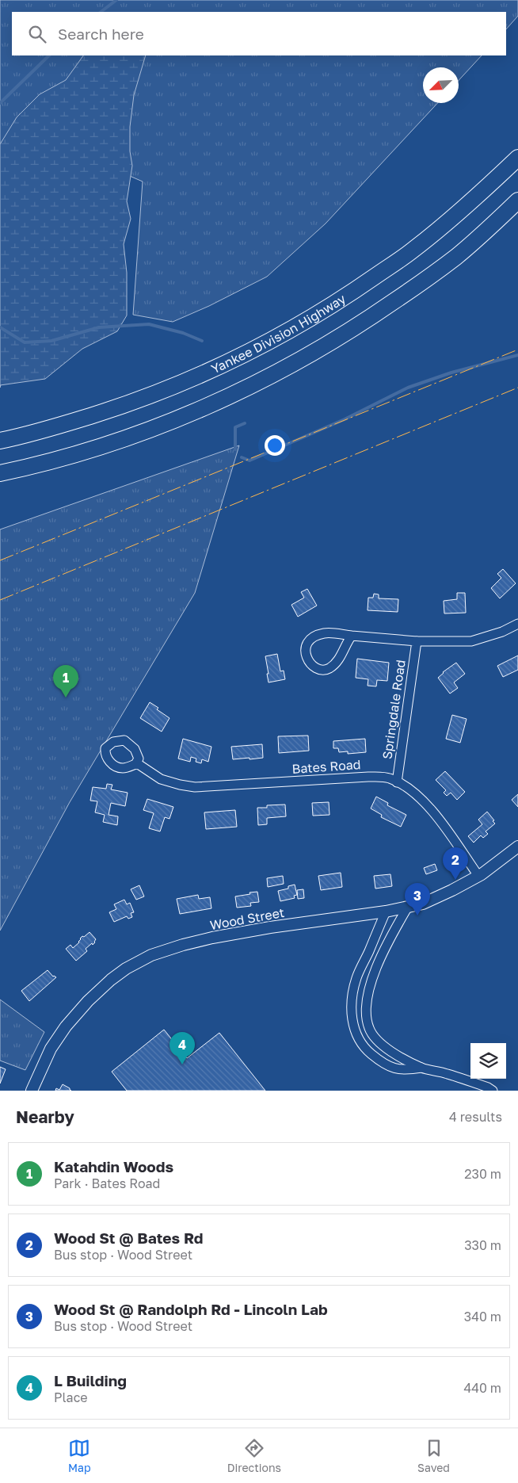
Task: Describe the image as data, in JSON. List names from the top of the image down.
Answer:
{
  "streets": {
    "highway": ["Yankee Division Highway"],
    "street": ["Springdale Road", "Bates Road", "Wood Street"]
  },
  "crossings": [
    ["Springdale Road", "Bates Road"],
    ["Bates Road", "Wood Street"]
  ],
  "north": "bottom left",
  "page": {
    "search": "Search here",
    "pins": [
      "1",
      "2",
      "3",
      "4"
    ],
    "heading": ["Nearby", "4 results"],
    "list": [
      {
        "mark": "1",
        "name": "Katahdin Woods",
        "note": "Park · Bates Road",
        "value": "230 m"
      },
      {
        "mark": "2",
        "name": "Wood St @ Bates Rd",
        "note": "Bus stop · Wood Street",
        "value": "330 m"
      },
      {
        "mark": "3",
        "name": "Wood St @ Randolph Rd - Lincoln Lab",
        "note": "Bus stop · Wood Street",
        "value": "340 m"
      },
      {
        "mark": "4",
        "name": "L Building",
        "note": "Place",
        "value": "440 m"
      }
    ],
    "nav": ["Map", "Directions", "Saved"]
  }
}
